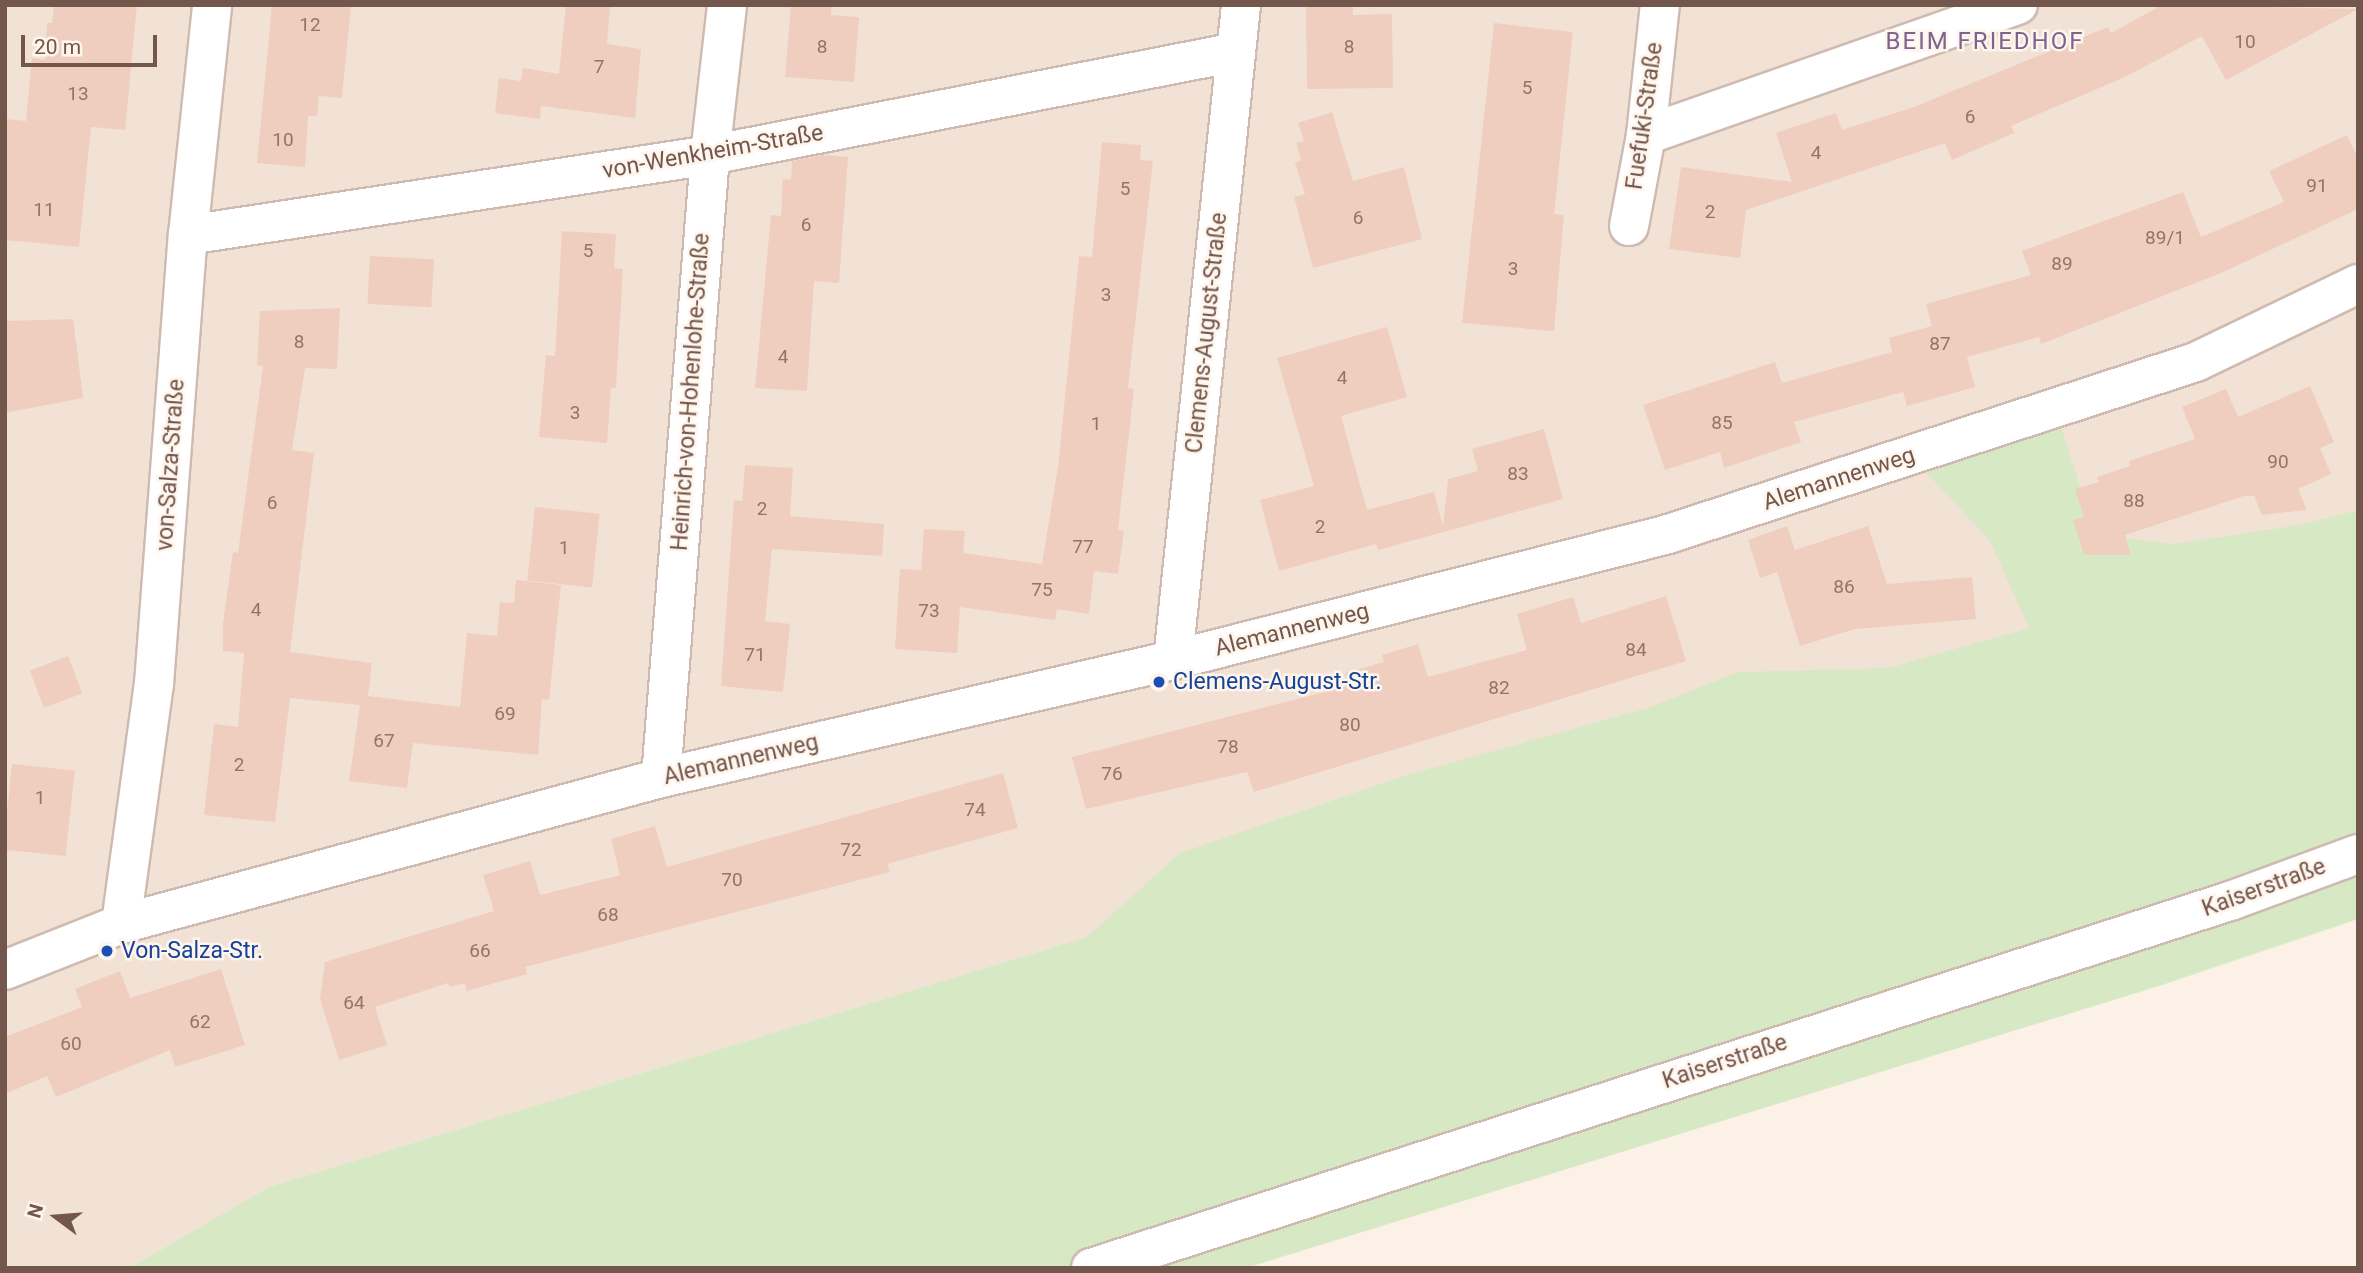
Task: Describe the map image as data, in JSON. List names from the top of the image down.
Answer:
{
  "streets": {
    "street": [
      "Fuefuki-Straße",
      "von-Wenkheim-Straße",
      "Clemens-August-Straße",
      "Heinrich-von-Hohenlohe-Straße",
      "von-Salza-Straße",
      "Alemannenweg",
      "Kaiserstraße"
    ]
  },
  "crossings": [
    ["von-Wenkheim-Straße", "Clemens-August-Straße"],
    ["von-Wenkheim-Straße", "Heinrich-von-Hohenlohe-Straße"],
    ["von-Wenkheim-Straße", "von-Salza-Straße"],
    ["Clemens-August-Straße", "Alemannenweg"],
    ["Heinrich-von-Hohenlohe-Straße", "Alemannenweg"],
    ["von-Salza-Straße", "Alemannenweg"]
  ],
  "districts": ["BEIM FRIEDHOF"],
  "places": ["Clemens-August-Str.", "Von-Salza-Str."],
  "house_numbers": [
    "12",
    "10",
    "8",
    "8",
    "7",
    "5",
    "13",
    "6",
    "10",
    "4",
    "91",
    "5",
    "11",
    "2",
    "6",
    "6",
    "89/1",
    "5",
    "89",
    "3",
    "3",
    "8",
    "87",
    "4",
    "4",
    "3",
    "85",
    "1",
    "90",
    "83",
    "88",
    "6",
    "2",
    "2",
    "77",
    "1",
    "86",
    "75",
    "4",
    "73",
    "84",
    "71",
    "82",
    "69",
    "80",
    "67",
    "78",
    "2",
    "76",
    "1",
    "74",
    "72",
    "70",
    "68",
    "66",
    "64",
    "62",
    "60"
  ],
  "scale_bar": "20 m",
  "north": "left"
}
